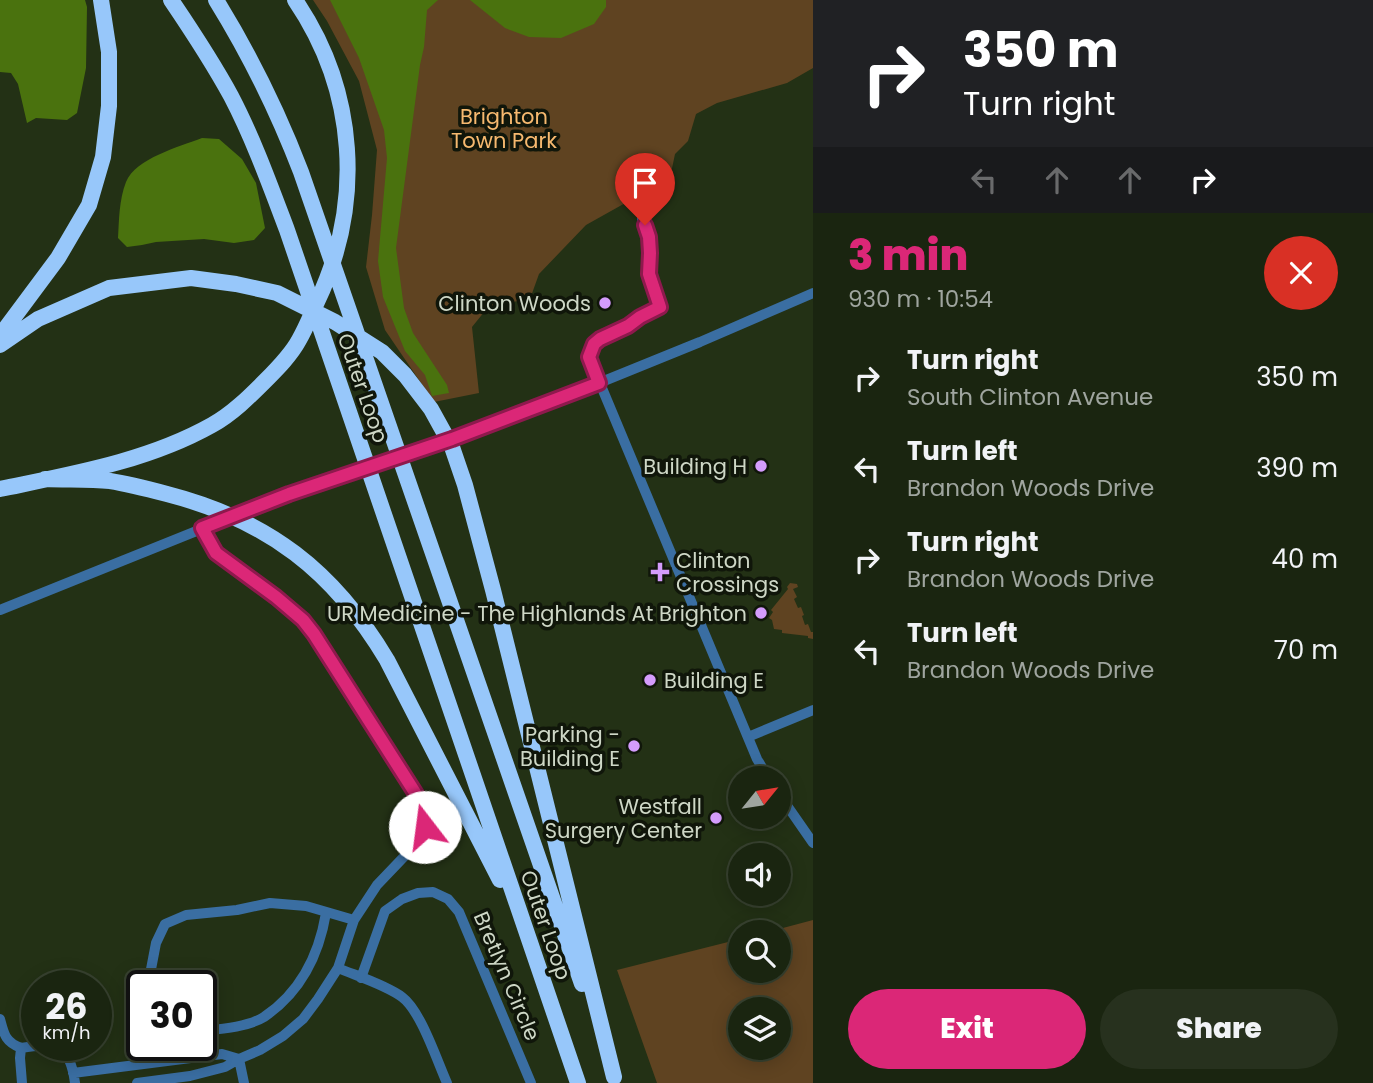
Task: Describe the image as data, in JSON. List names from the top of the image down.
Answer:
{
  "streets": {
    "highway": ["Outer Loop"],
    "street": ["Bretlyn Circle"]
  },
  "parks": ["Brighton Town Park"],
  "places": {
    "other": [
      "Clinton Woods",
      "Building H",
      "UR Medicine - The Highlands At Brighton",
      "Building E",
      "Parking - Building E",
      "Westfall Surgery Center"
    ],
    "health": ["Clinton Crossings"]
  },
  "north": "top right",
  "page": {
    "turn": ["350 m", "Turn right"],
    "heading": ["3 min", "930 m · 10:54"],
    "list": [
      {
        "name": "Turn right",
        "note": "South Clinton Avenue",
        "value": "350 m"
      },
      {
        "name": "Turn left",
        "note": "Brandon Woods Drive",
        "value": "390 m"
      },
      {
        "name": "Turn right",
        "note": "Brandon Woods Drive",
        "value": "40 m"
      },
      {
        "name": "Turn left",
        "note": "Brandon Woods Drive",
        "value": "70 m"
      }
    ],
    "speed": "26 km/h",
    "limit": "30",
    "buttons": ["Exit", "Share"]
  }
}
